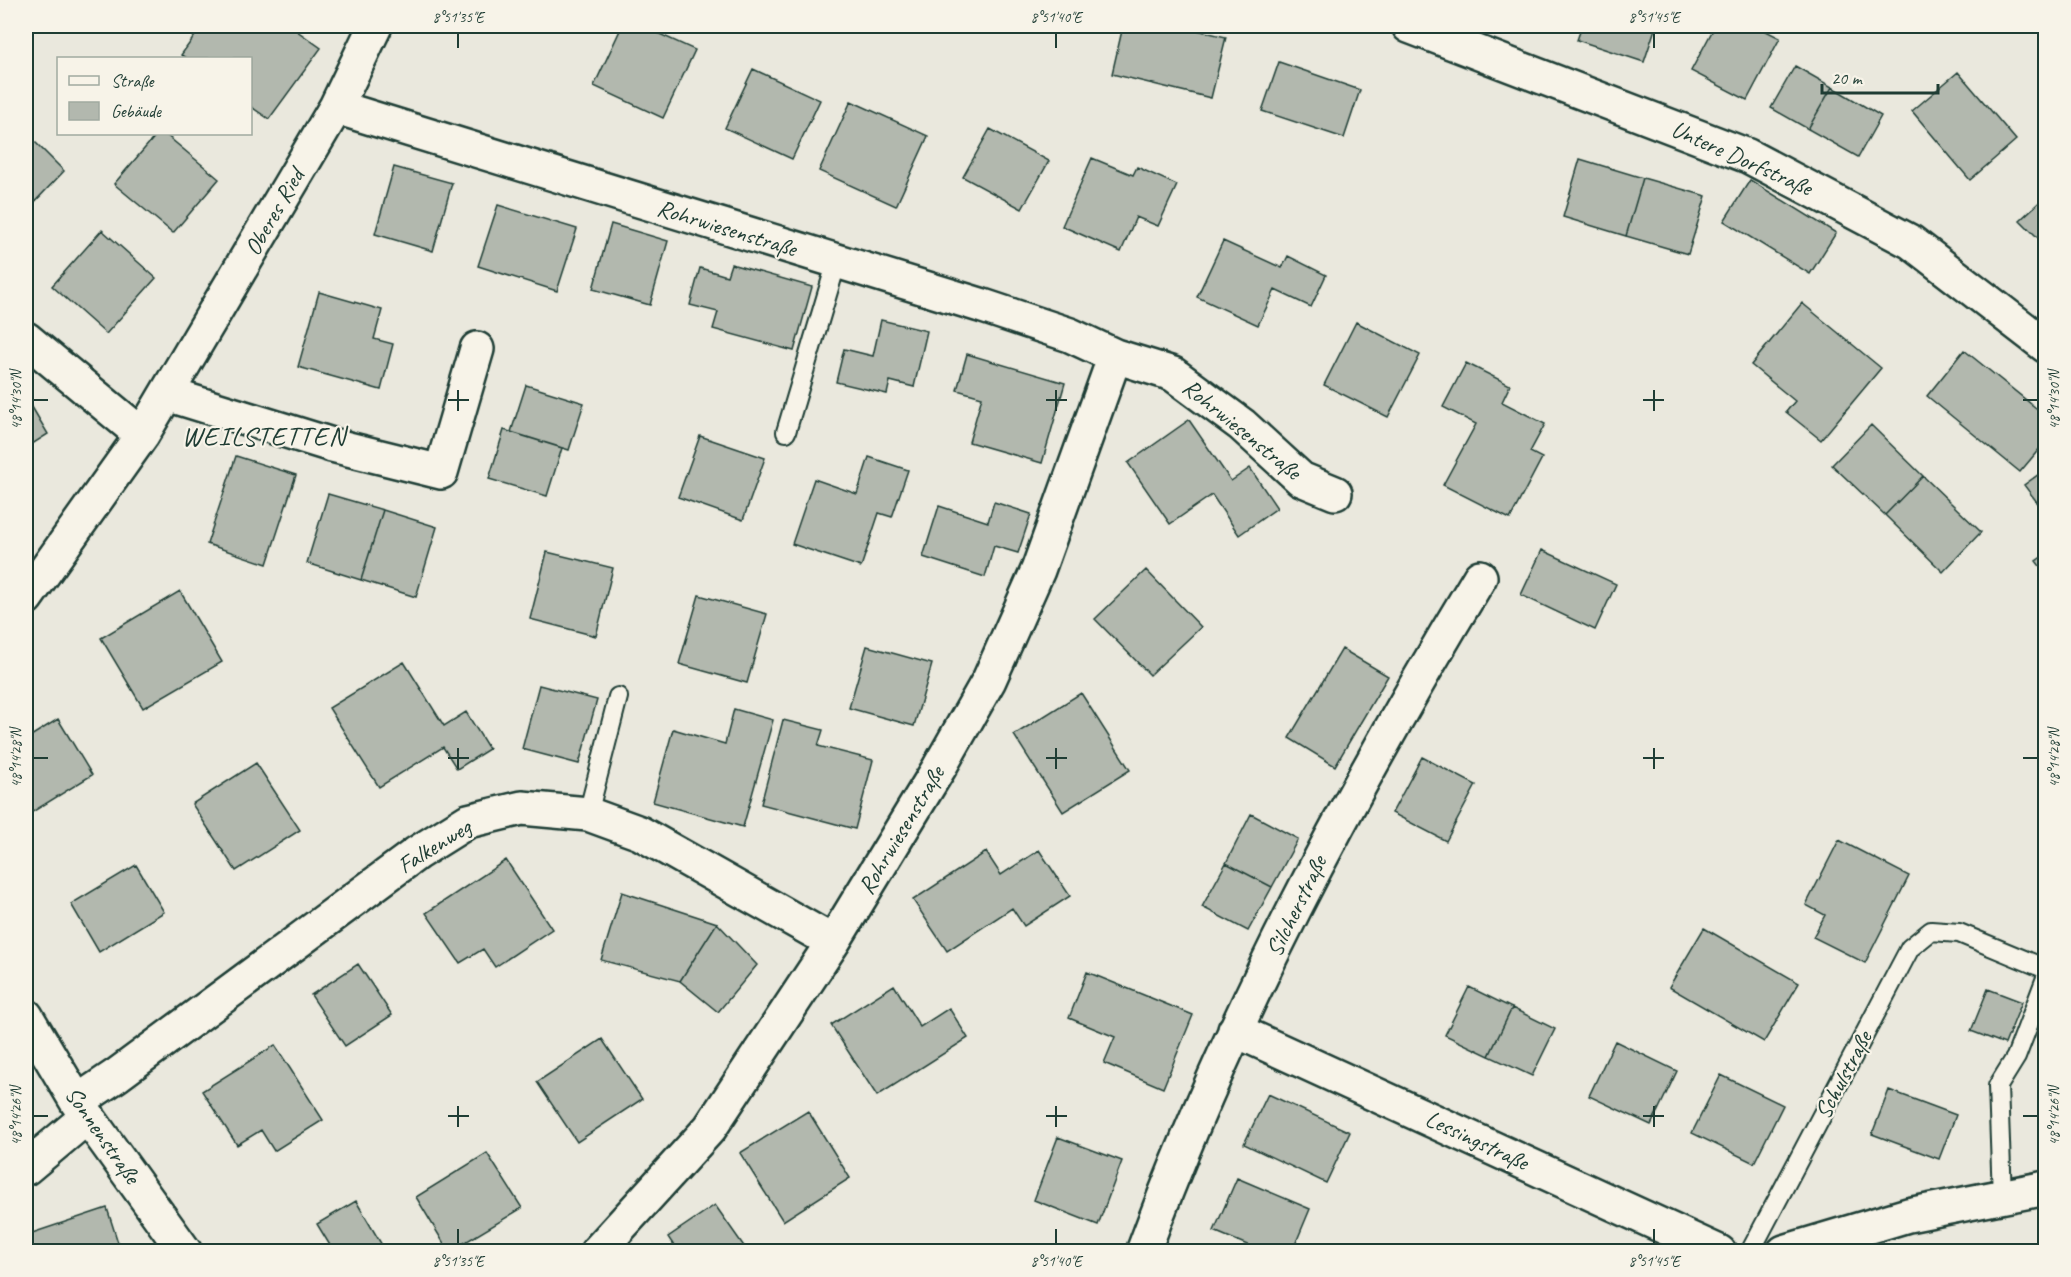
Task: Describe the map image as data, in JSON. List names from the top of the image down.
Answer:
{
  "streets": {
    "street": [
      "Untere Dorfstraße",
      "Oberes Ried",
      "Rohrwiesenstraße",
      "Falkenweg",
      "Silcherstraße",
      "Sonnenstraße",
      "Lessingstraße"
    ],
    "lane": ["Schulstraße"]
  },
  "crossings": [
    ["Oberes Ried", "Rohrwiesenstraße"],
    ["Rohrwiesenstraße", "Falkenweg"],
    ["Falkenweg", "Sonnenstraße"],
    ["Silcherstraße", "Lessingstraße"]
  ],
  "districts": ["WEILSTETTEN"],
  "legend": ["Straße", "Gebäude"],
  "scale_bar": "20 m",
  "coordinates": [
    "8°51'35\"E",
    "8°51'40\"E",
    "8°51'45\"E",
    "48°14'30\"N",
    "48°14'28\"N",
    "48°14'26\"N"
  ]
}
